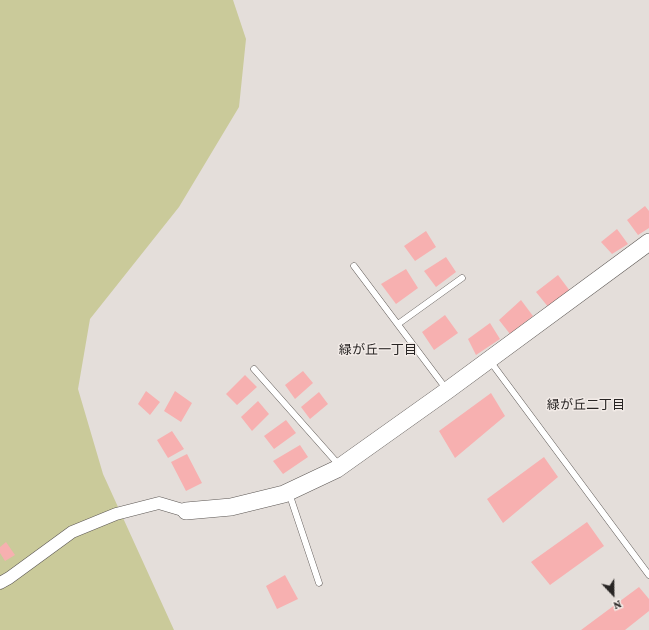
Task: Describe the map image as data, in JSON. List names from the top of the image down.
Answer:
{
  "districts": ["緑が丘一丁目", "緑が丘二丁目"],
  "north": "bottom"
}
